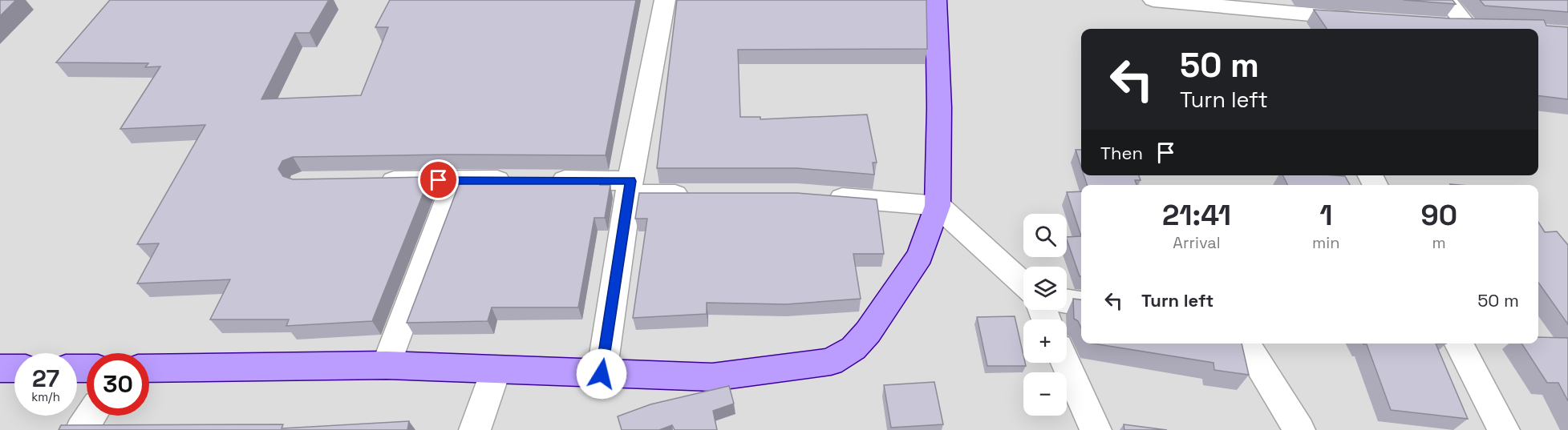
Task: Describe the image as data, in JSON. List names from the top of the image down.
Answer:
{
  "page": {
    "turn": ["50 m", "Turn left"],
    "then": "Then",
    "eta": [
      "21:41",
      "Arrival",
      "1",
      "min",
      "90",
      "m"
    ],
    "map_buttons": ["+", "−"],
    "list": [
      {
        "name": "Turn left",
        "value": "50 m"
      }
    ],
    "speed": "27 km/h",
    "limit": "30"
  }
}
